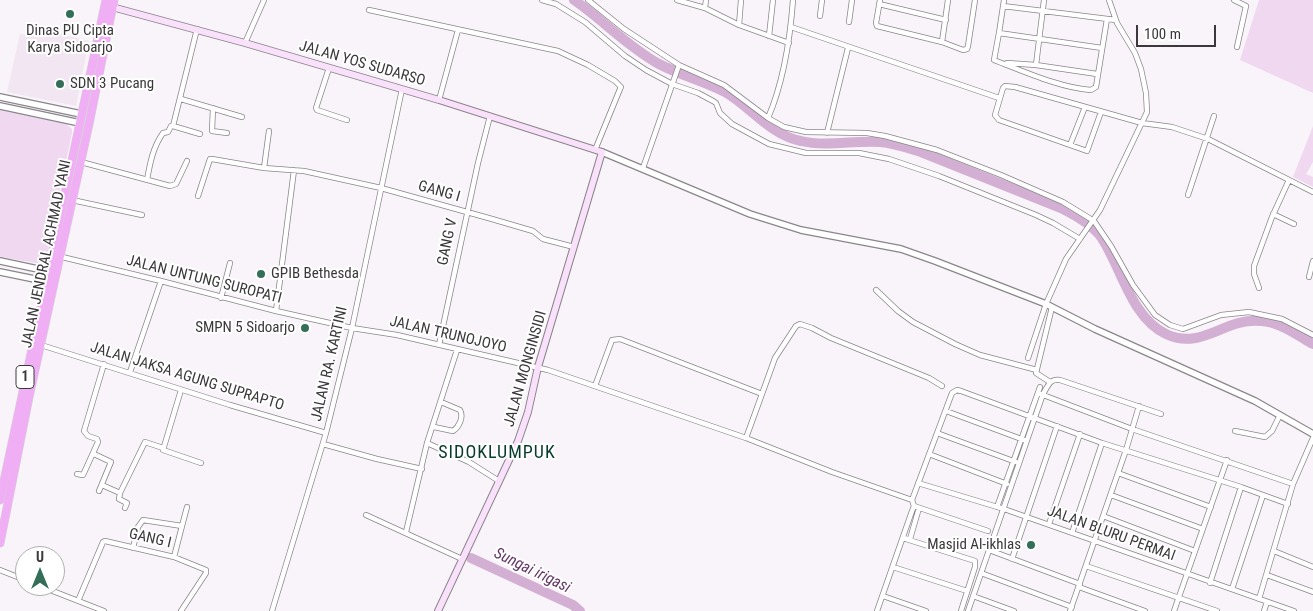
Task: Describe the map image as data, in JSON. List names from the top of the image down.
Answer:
{
  "streets": {
    "highway": ["JALAN JENDRAL ACHMAD YANI", "1"],
    "main road": ["JALAN YOS SUDARSO", "JALAN MONGINSIDI"],
    "street": [
      "GANG I",
      "GANG V",
      "JALAN UNTUNG SUROPATI",
      "JALAN TRUNOJOYO",
      "JALAN RA. KARTINI",
      "JALAN JAKSA AGUNG SUPRAPTO",
      "JALAN BLURU PERMAI"
    ]
  },
  "crossings": [
    ["JALAN YOS SUDARSO", "GANG V"],
    ["JALAN YOS SUDARSO", "JALAN JENDRAL ACHMAD YANI"],
    ["JALAN YOS SUDARSO", "JALAN RA. KARTINI"],
    ["JALAN YOS SUDARSO", "JALAN MONGINSIDI"],
    ["GANG I", "GANG V"],
    ["GANG I", "JALAN RA. KARTINI"],
    ["GANG I", "JALAN MONGINSIDI"],
    ["GANG V", "JALAN TRUNOJOYO"],
    ["JALAN JENDRAL ACHMAD YANI", "JALAN UNTUNG SUROPATI"],
    ["JALAN JENDRAL ACHMAD YANI", "JALAN JAKSA AGUNG SUPRAPTO"],
    ["JALAN UNTUNG SUROPATI", "JALAN TRUNOJOYO"],
    ["JALAN UNTUNG SUROPATI", "JALAN RA. KARTINI"],
    ["JALAN TRUNOJOYO", "JALAN RA. KARTINI"],
    ["JALAN TRUNOJOYO", "JALAN MONGINSIDI"],
    ["JALAN RA. KARTINI", "JALAN JAKSA AGUNG SUPRAPTO"]
  ],
  "districts": ["SIDOKLUMPUK"],
  "water": ["Sungai irigasi"],
  "places": [
    "Dinas PU Cipta Karya Sidoarjo",
    "SDN 3 Pucang",
    "GPIB Bethesda",
    "SMPN 5 Sidoarjo",
    "Masjid Al-ikhlas"
  ],
  "scale_bar": "100 m",
  "north": "top"
}
